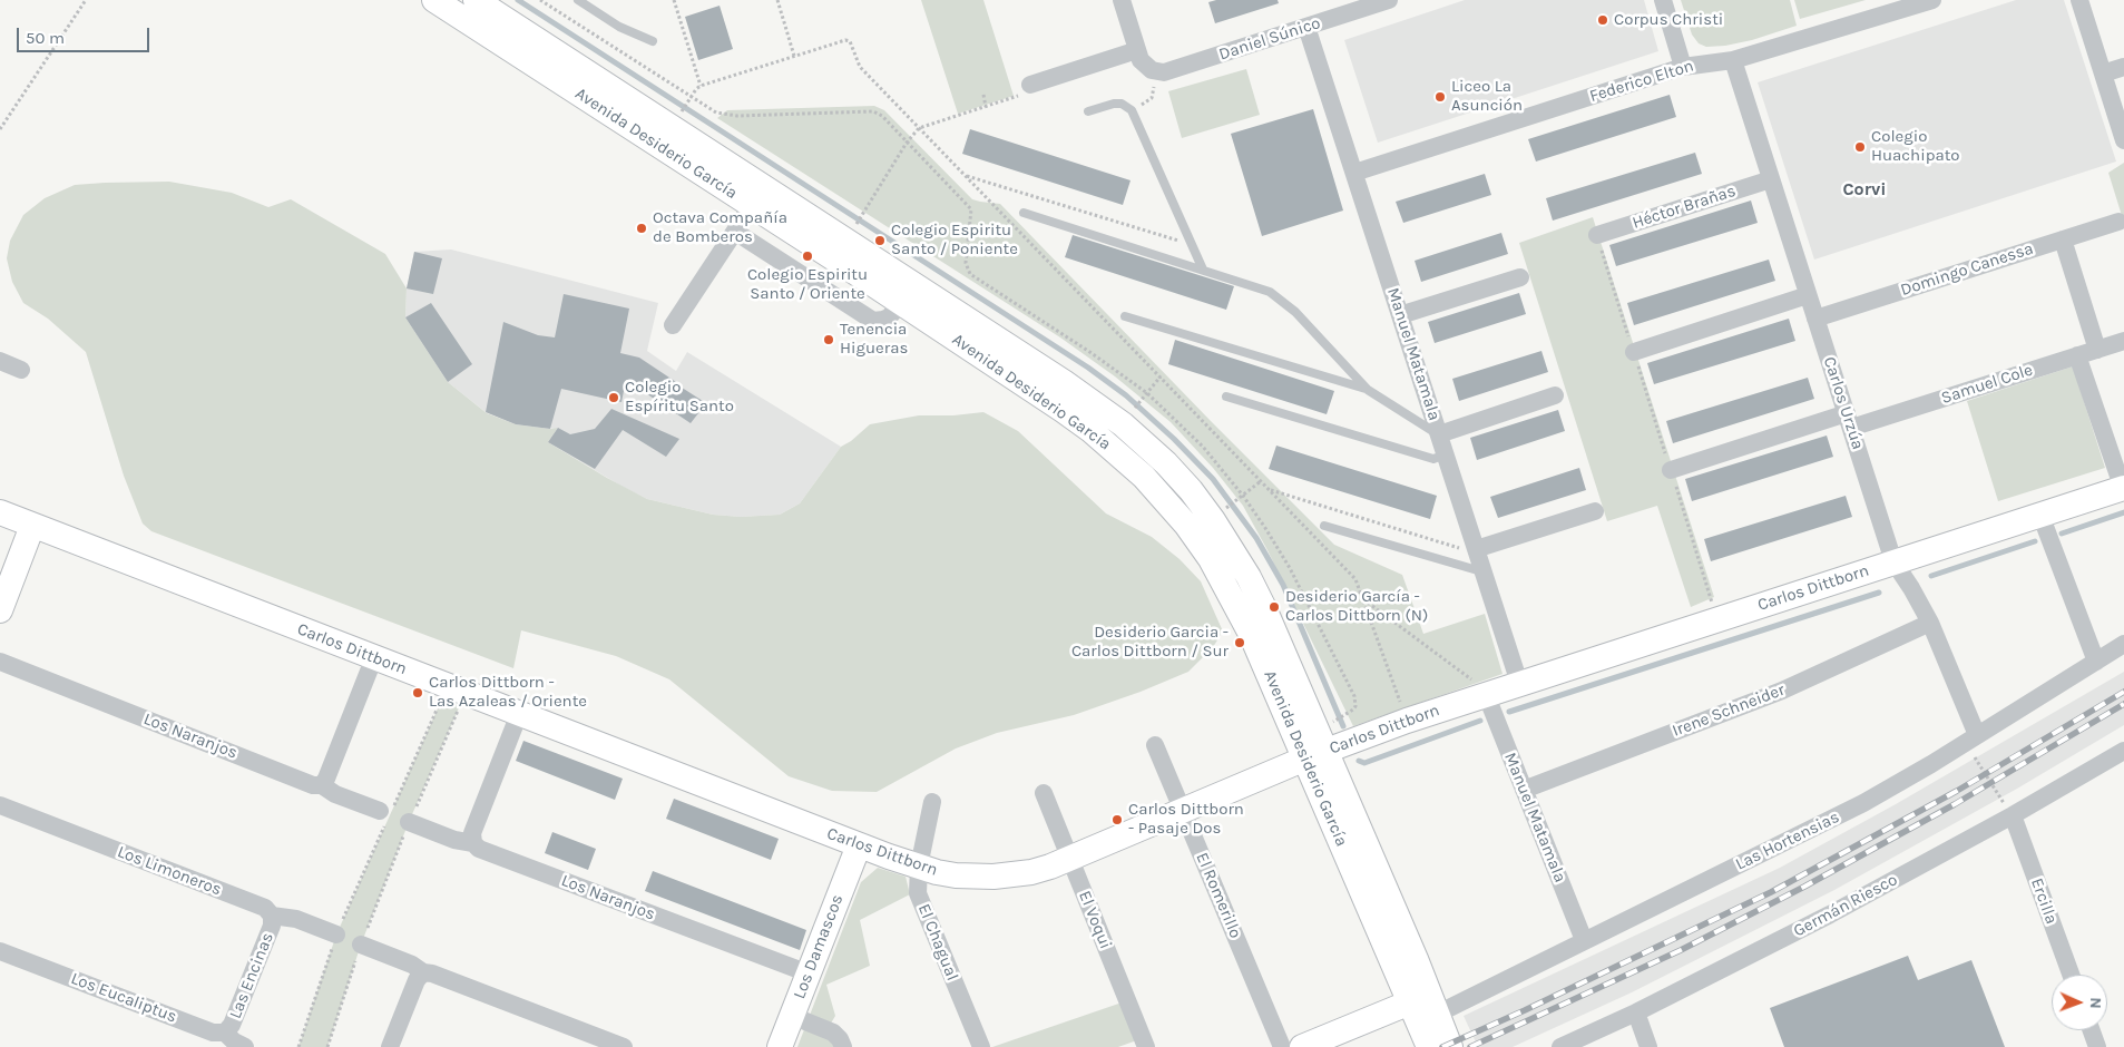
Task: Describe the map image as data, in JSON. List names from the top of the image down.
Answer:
{
  "streets": {
    "street": [
      "Daniel Súnico",
      "Federico Elton",
      "Avenida Desiderio García",
      "Héctor Brañas",
      "Domingo Canessa",
      "Manuel Matamala",
      "Samuel Cole",
      "Carlos Urzúa",
      "Carlos Dittborn",
      "Irene Schneider",
      "Los Naranjos",
      "Las Hortensias",
      "Los Limoneros",
      "El Romerillo",
      "Ercilla",
      "Germán Riesco",
      "El Voqui",
      "El Chagual",
      "Los Damascos",
      "Las Encinas",
      "Los Eucaliptus"
    ]
  },
  "crossings": [
    ["Daniel Súnico", "Manuel Matamala"],
    ["Federico Elton", "Manuel Matamala"],
    ["Federico Elton", "Carlos Urzúa"],
    ["Avenida Desiderio García", "Carlos Dittborn"],
    ["Avenida Desiderio García", "Las Hortensias"],
    ["Héctor Brañas", "Carlos Urzúa"],
    ["Domingo Canessa", "Carlos Urzúa"],
    ["Manuel Matamala", "Carlos Dittborn"],
    ["Manuel Matamala", "Irene Schneider"],
    ["Manuel Matamala", "Las Hortensias"],
    ["Samuel Cole", "Carlos Urzúa"],
    ["Carlos Urzúa", "Carlos Dittborn"],
    ["Carlos Urzúa", "Irene Schneider"],
    ["Carlos Urzúa", "Las Hortensias"],
    ["Carlos Dittborn", "El Romerillo"],
    ["Carlos Dittborn", "El Voqui"],
    ["Carlos Dittborn", "El Chagual"],
    ["Carlos Dittborn", "Los Damascos"],
    ["Los Naranjos", "Los Damascos"],
    ["Los Limoneros", "Las Encinas"],
    ["Ercilla", "Germán Riesco"],
    ["Las Encinas", "Los Eucaliptus"]
  ],
  "districts": ["Corvi"],
  "places": [
    "Corpus Christi",
    "Liceo La Asunción",
    "Colegio Huachipato",
    "Octava Compañía de Bomberos",
    "Colegio Espiritu Santo / Poniente",
    "Colegio Espiritu Santo / Oriente",
    "Tenencia Higueras",
    "Colegio Espíritu Santo",
    "Desiderio García - Carlos Dittborn (N)",
    "Desiderio Garcia - Carlos Dittborn / Sur",
    "Carlos Dittborn - Las Azaleas / Oriente",
    "Carlos Dittborn - Pasaje Dos"
  ],
  "scale_bar": "50 m",
  "north": "right"
}
